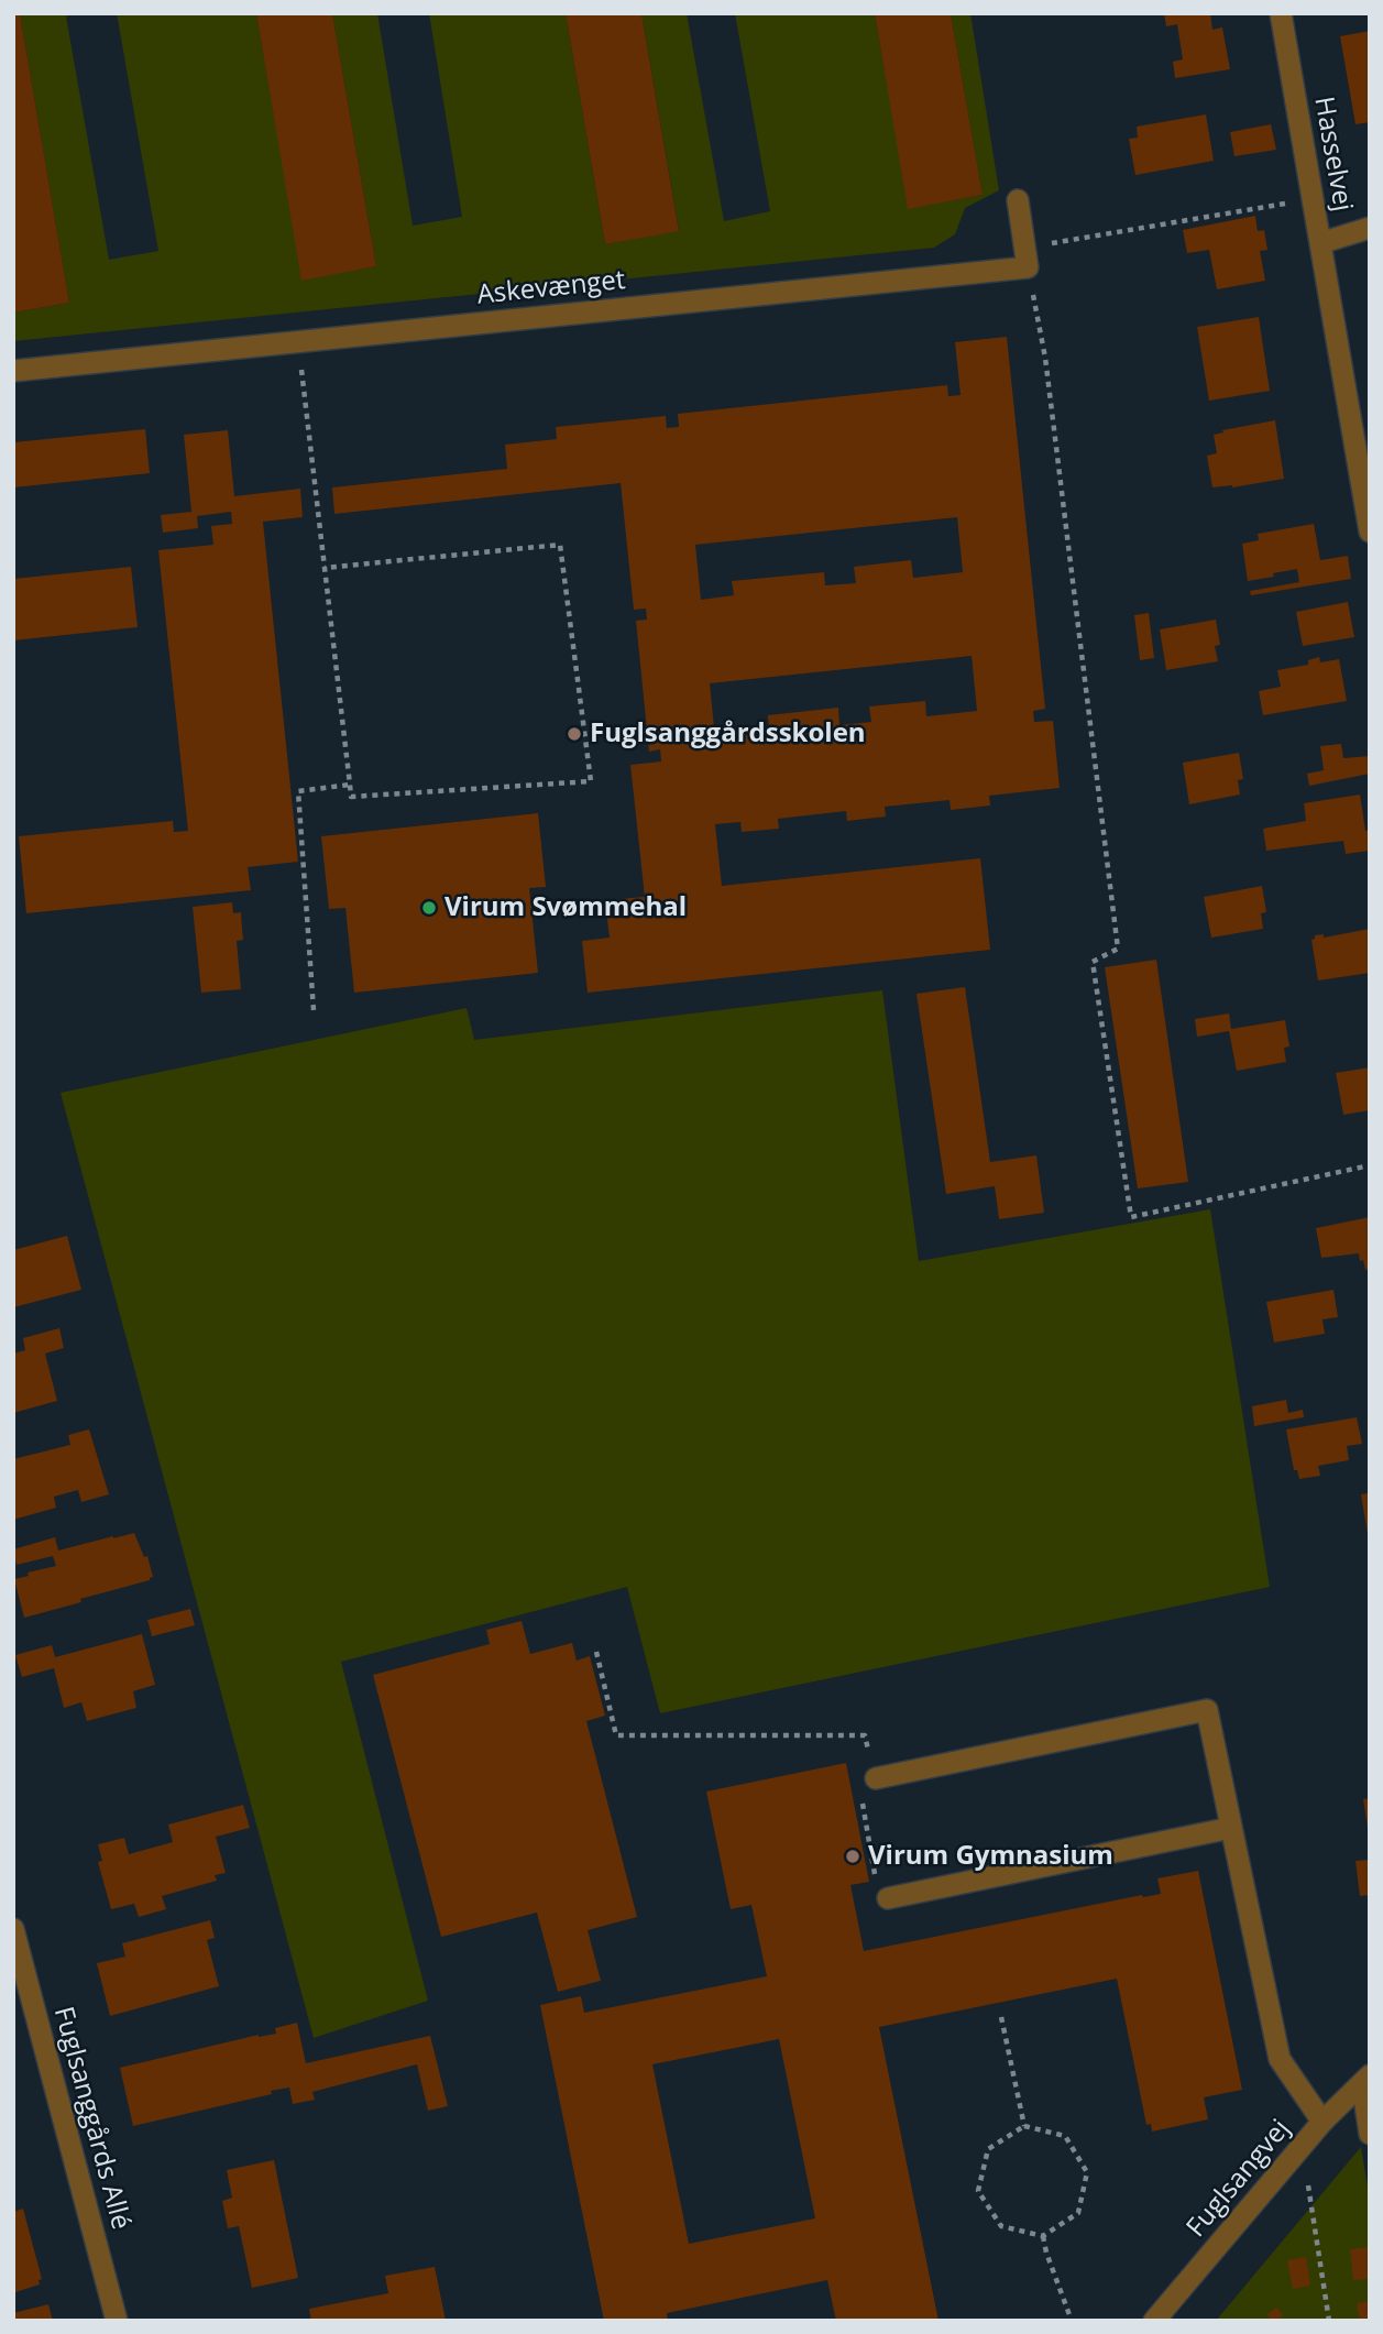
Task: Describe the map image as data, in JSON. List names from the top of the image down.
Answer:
{
  "streets": {
    "street": [
      "Hasselvej",
      "Askevænget",
      "Fuglsanggårds Allé",
      "Fuglsangvej"
    ]
  },
  "places": ["Fuglsanggårdsskolen", "Virum Svømmehal", "Virum Gymnasium"]
}
